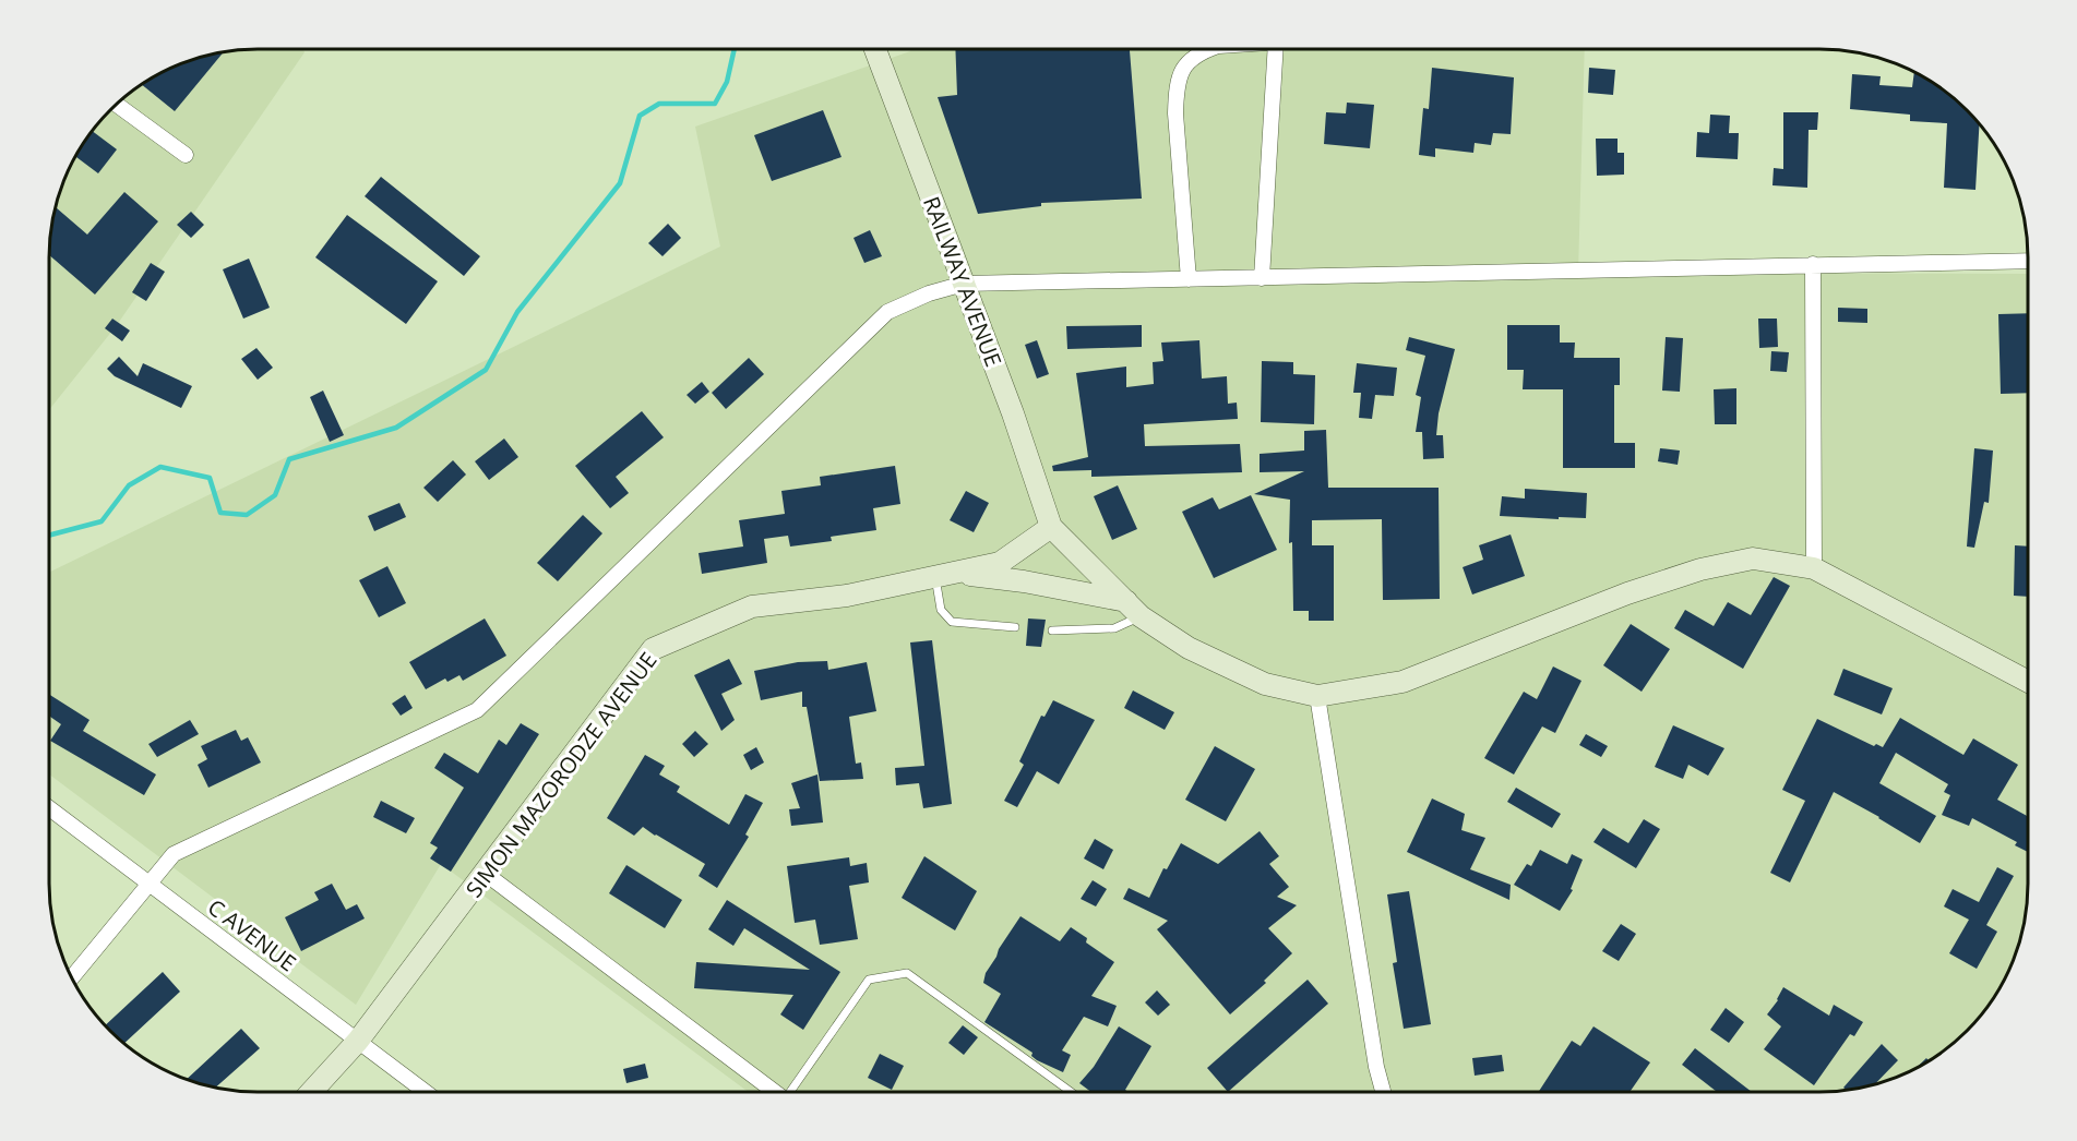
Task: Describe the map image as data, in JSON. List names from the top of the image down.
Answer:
{
  "streets": {
    "main road": ["RAILWAY AVENUE", "SIMON MAZORODZE AVENUE"],
    "street": ["C AVENUE"]
  },
  "crossings": [
    ["RAILWAY AVENUE", "SIMON MAZORODZE AVENUE"],
    ["SIMON MAZORODZE AVENUE", "C AVENUE"]
  ]
}
